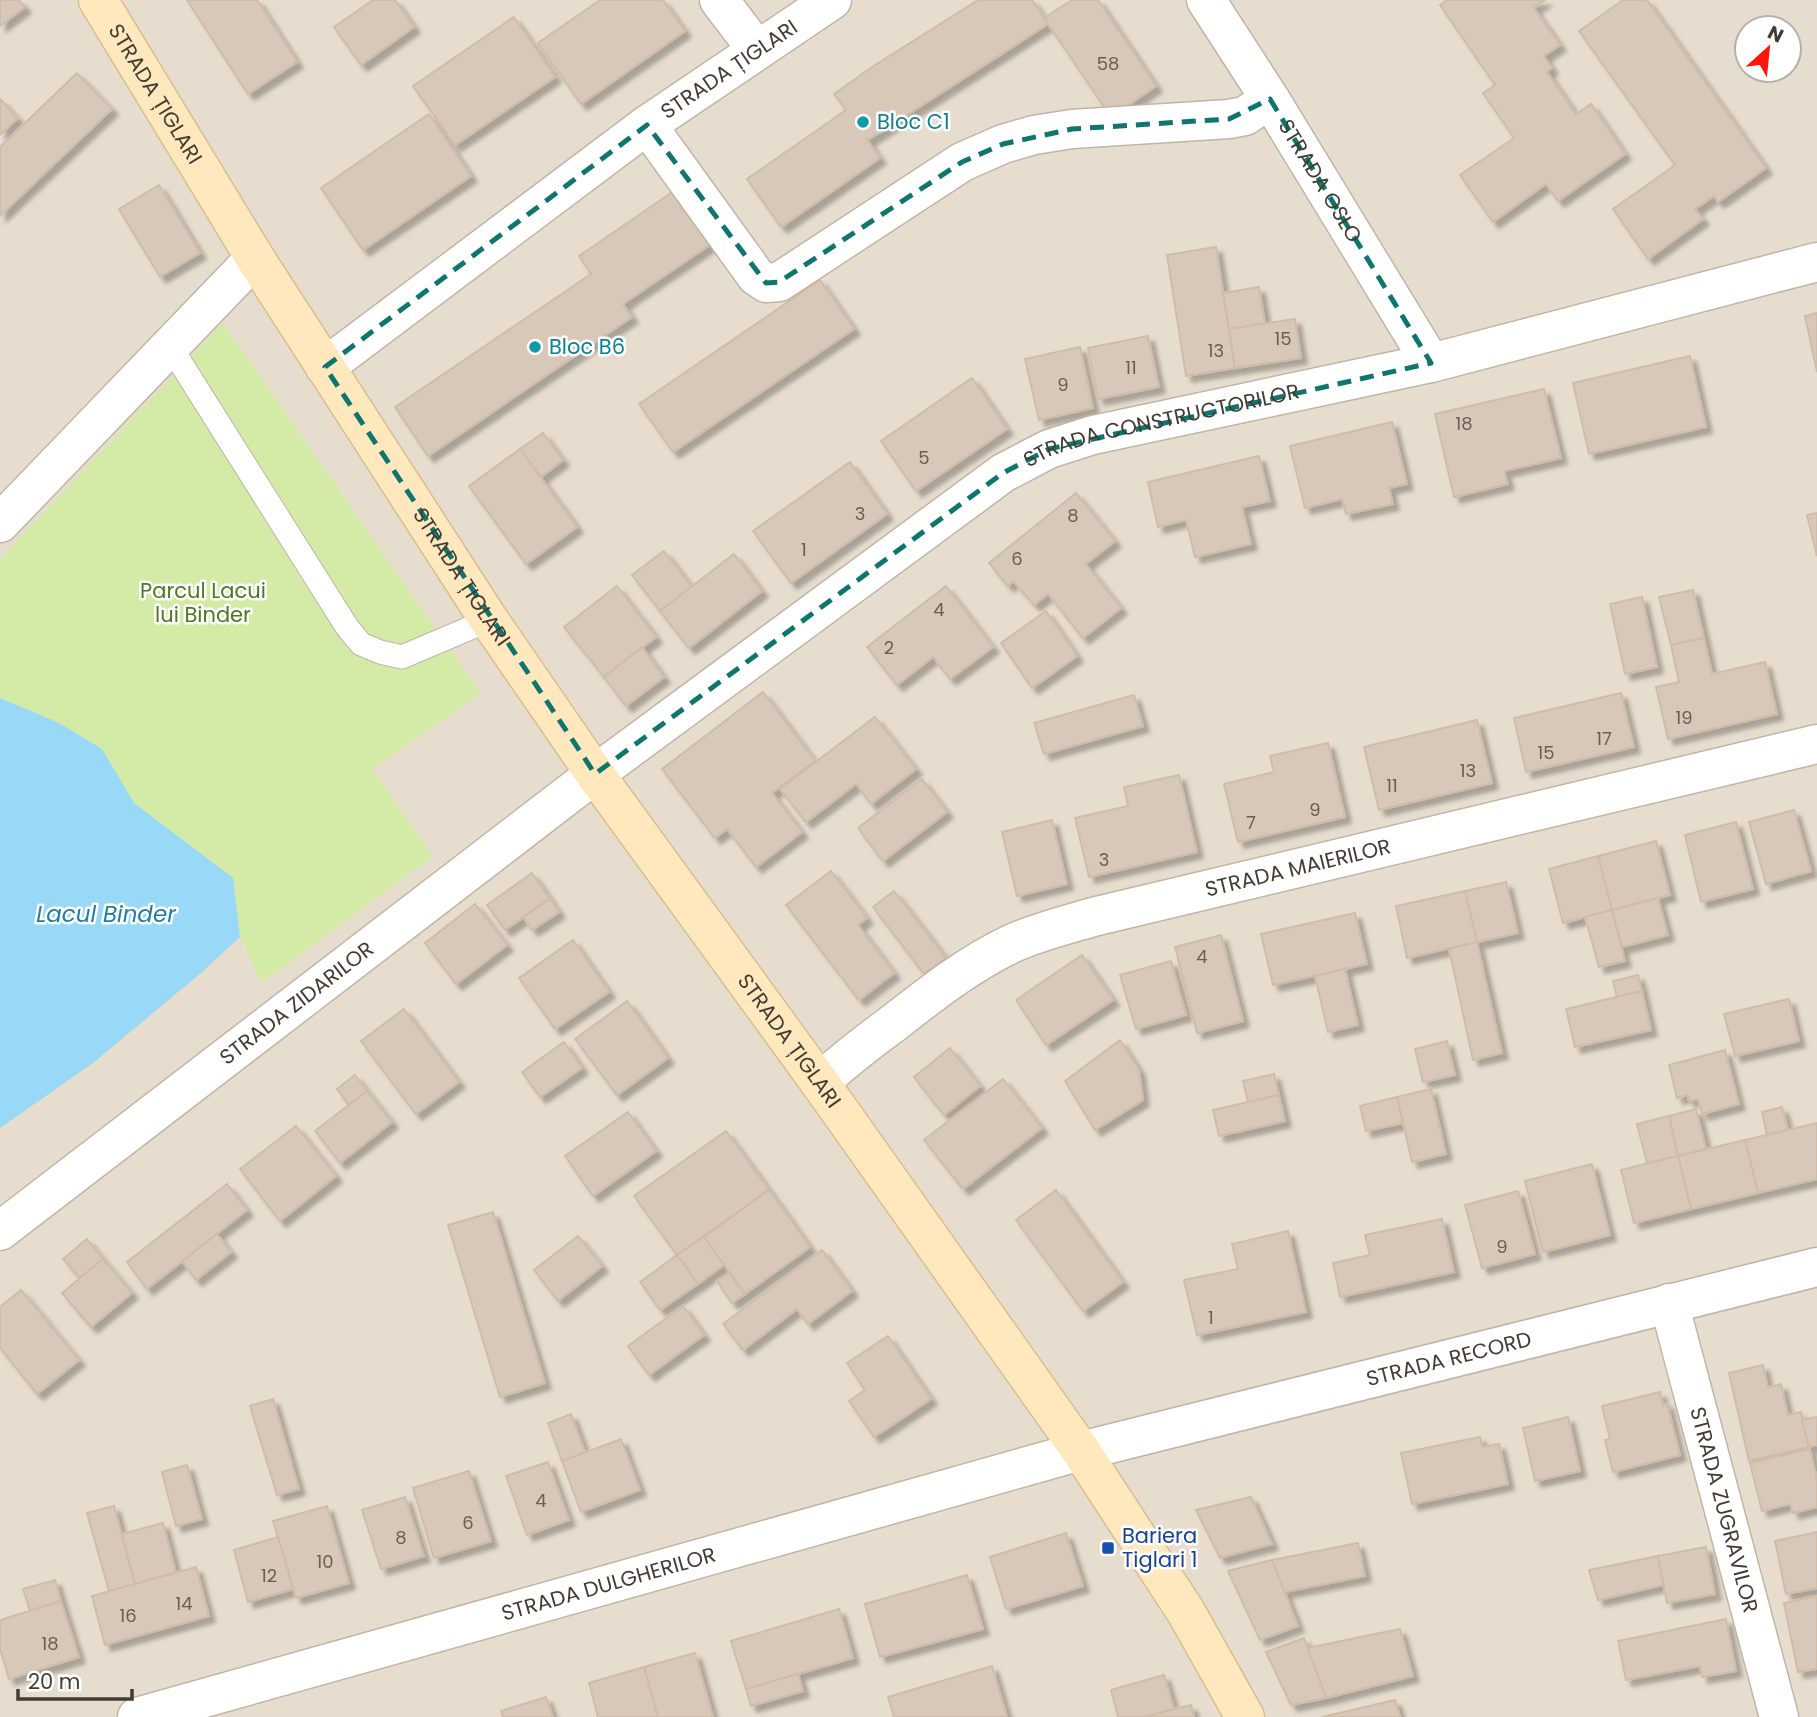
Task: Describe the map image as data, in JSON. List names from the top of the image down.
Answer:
{
  "streets": {
    "street": [
      "STRADA ȚIGLARI",
      "STRADA OSLO",
      "STRADA CONSTRUCTORILOR",
      "STRADA MAIERILOR",
      "STRADA ZIDARILOR",
      "STRADA RECORD",
      "STRADA ZUGRAVILOR",
      "STRADA DULGHERILOR"
    ]
  },
  "crossings": [
    ["STRADA ȚIGLARI", "STRADA CONSTRUCTORILOR"],
    ["STRADA ȚIGLARI", "STRADA MAIERILOR"],
    ["STRADA ȚIGLARI", "STRADA ZIDARILOR"],
    ["STRADA ȚIGLARI", "STRADA RECORD"],
    ["STRADA ȚIGLARI", "STRADA DULGHERILOR"],
    ["STRADA OSLO", "STRADA CONSTRUCTORILOR"],
    ["STRADA CONSTRUCTORILOR", "STRADA ZIDARILOR"],
    ["STRADA RECORD", "STRADA ZUGRAVILOR"],
    ["STRADA RECORD", "STRADA DULGHERILOR"]
  ],
  "water": ["Lacul Binder"],
  "parks": ["Parcul Lacui lui Binder"],
  "places": {
    "other": ["Bloc C1", "Bloc B6"],
    "transit": ["Bariera Tiglari 1"]
  },
  "house_numbers": [
    "58",
    "15",
    "13",
    "11",
    "9",
    "18",
    "5",
    "3",
    "8",
    "1",
    "6",
    "4",
    "2",
    "19",
    "17",
    "15",
    "13",
    "11",
    "9",
    "7",
    "3",
    "4",
    "9",
    "1",
    "4",
    "6",
    "8",
    "10",
    "12",
    "14",
    "16",
    "18"
  ],
  "scale_bar": "20 m",
  "north": "top right"
}
